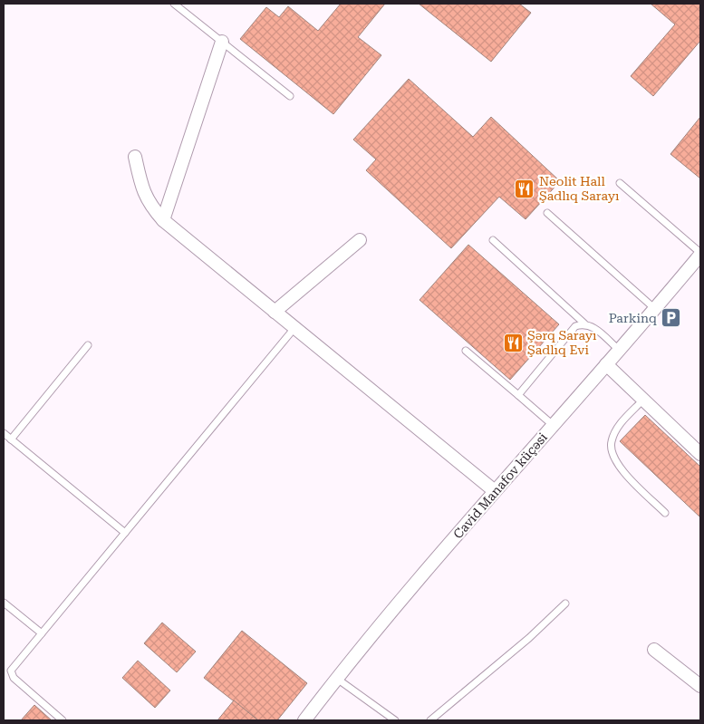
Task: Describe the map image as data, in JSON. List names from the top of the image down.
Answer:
{
  "streets": {
    "street": ["Cavid Manafov küçəsi"]
  },
  "places": {
    "restaurant": ["Neolit Hall Şadlıq Sarayı", "Şərq Sarayı Şadlıq Evi"],
    "parking": ["Parkinq"]
  }
}
